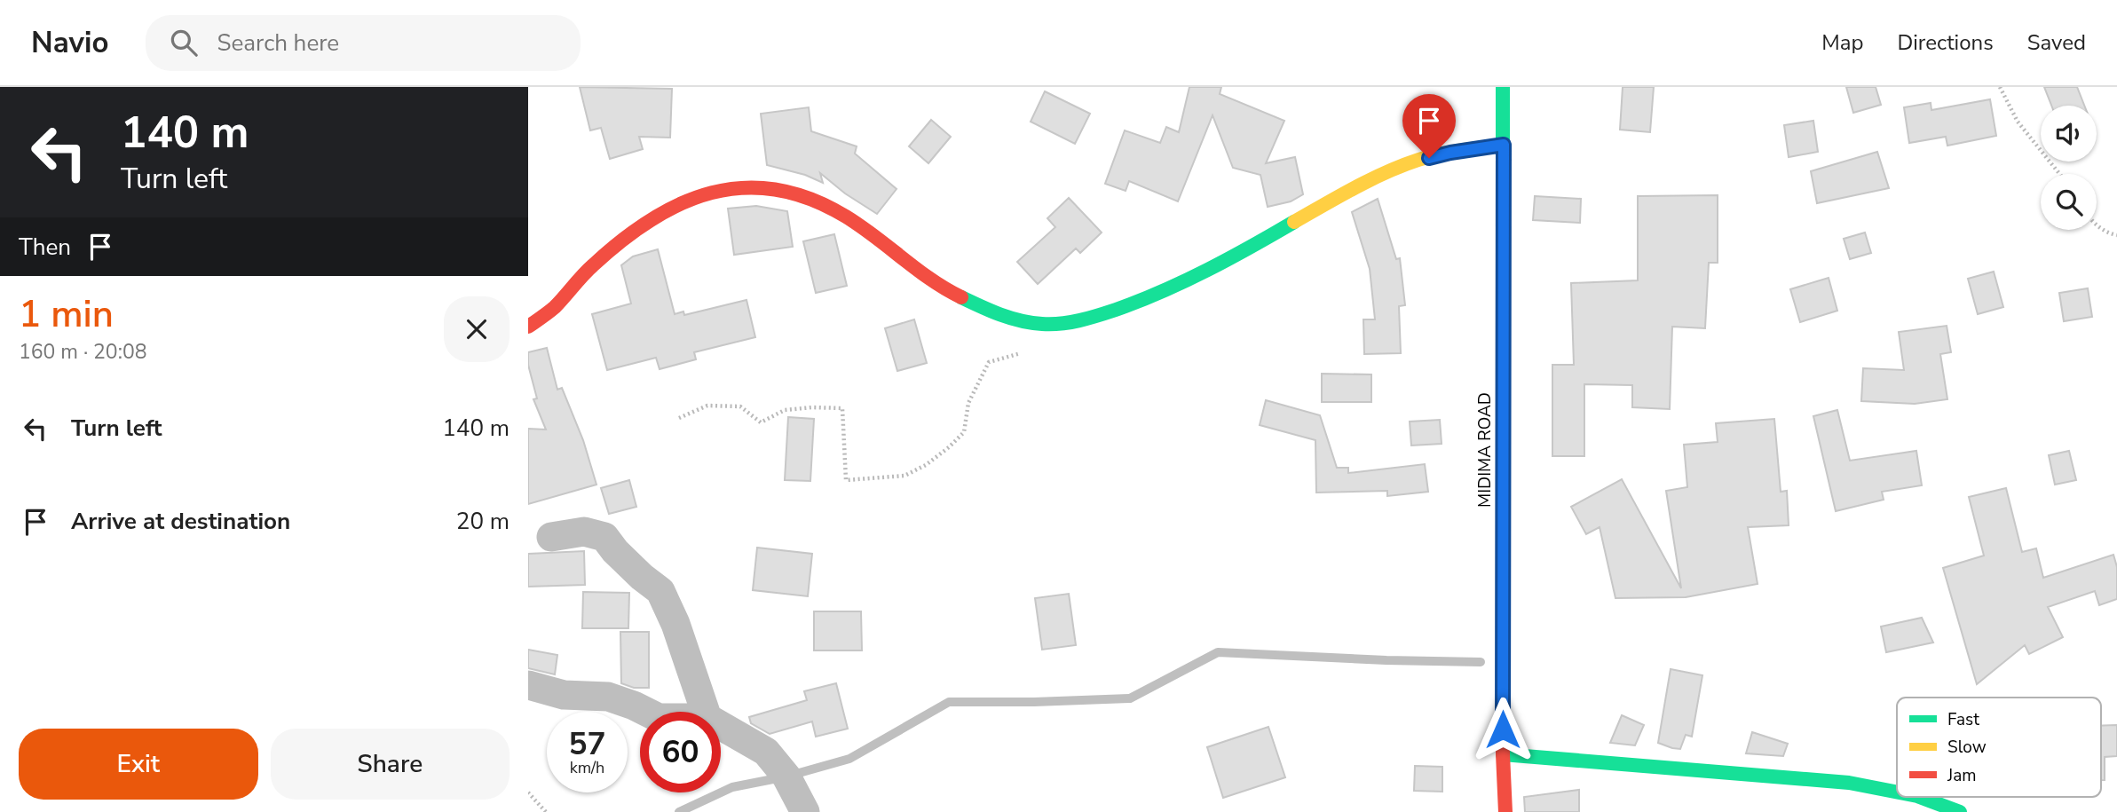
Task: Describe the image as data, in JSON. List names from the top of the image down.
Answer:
{
  "streets": {
    "street": ["MIDIMA ROAD"]
  },
  "legend": ["Fast", "Slow", "Jam"],
  "page": {
    "header": "Navio",
    "search": "Search here",
    "nav": ["Map", "Directions", "Saved"],
    "turn": ["140 m", "Turn left"],
    "then": "Then",
    "heading": ["1 min", "160 m · 20:08"],
    "list": [
      {
        "name": "Turn left",
        "value": "140 m"
      },
      {
        "name": "Arrive at destination",
        "value": "20 m"
      }
    ],
    "speed": "57 km/h",
    "limit": "60",
    "buttons": ["Exit", "Share"]
  }
}
